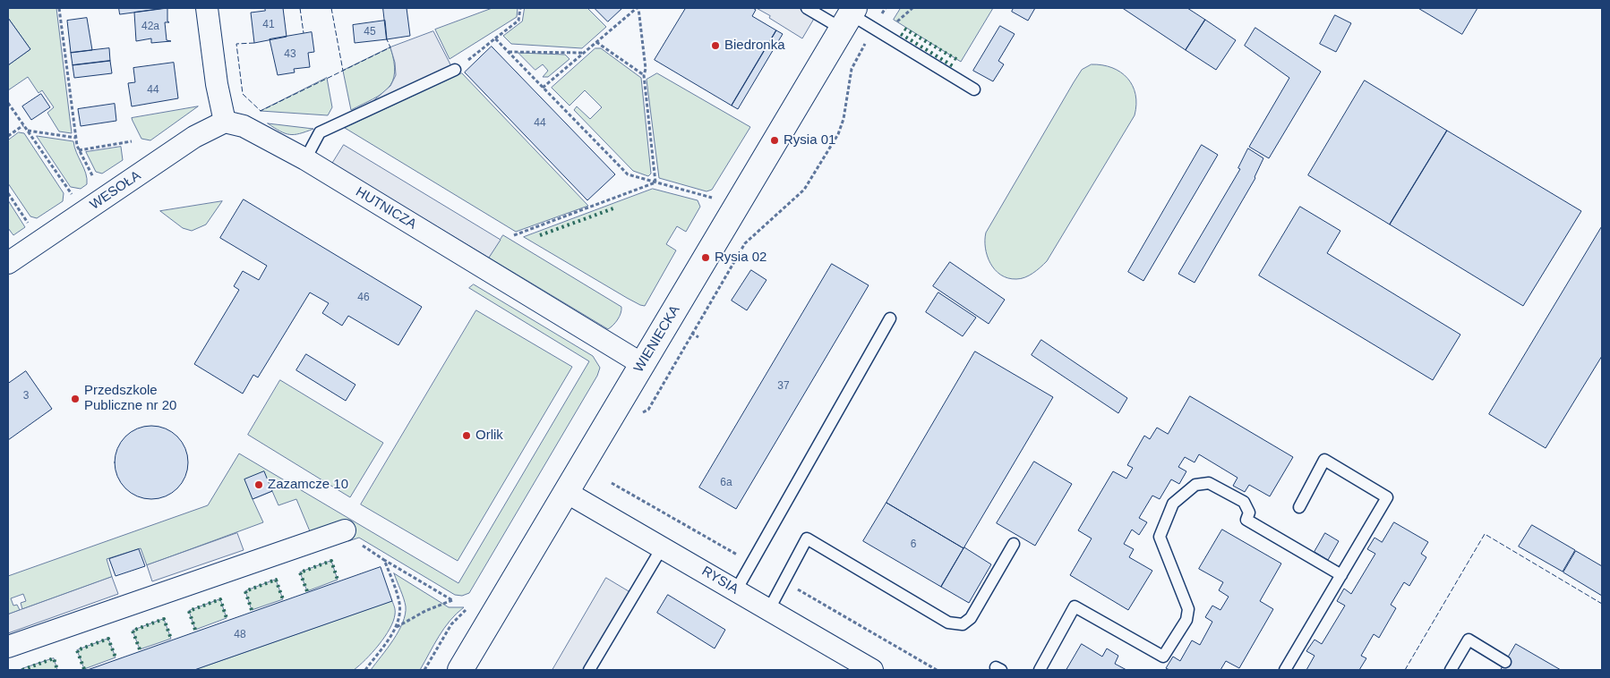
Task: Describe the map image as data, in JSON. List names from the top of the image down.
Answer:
{
  "streets": {
    "street": [
      "WESOŁA",
      "HUTNICZA",
      "WIENIECKA",
      "RYSIA"
    ]
  },
  "crossings": [
    ["WESOŁA", "HUTNICZA"],
    ["HUTNICZA", "WIENIECKA"],
    ["WIENIECKA", "RYSIA"]
  ],
  "places": [
    "Biedronka",
    "Rysia 01",
    "Rysia 02",
    "Przedszkole Publiczne nr 20",
    "Orlik",
    "Zazamcze 10"
  ],
  "house_numbers": [
    "41",
    "42a",
    "45",
    "43",
    "44",
    "44",
    "46",
    "37",
    "3",
    "6a",
    "6",
    "48"
  ]
}
